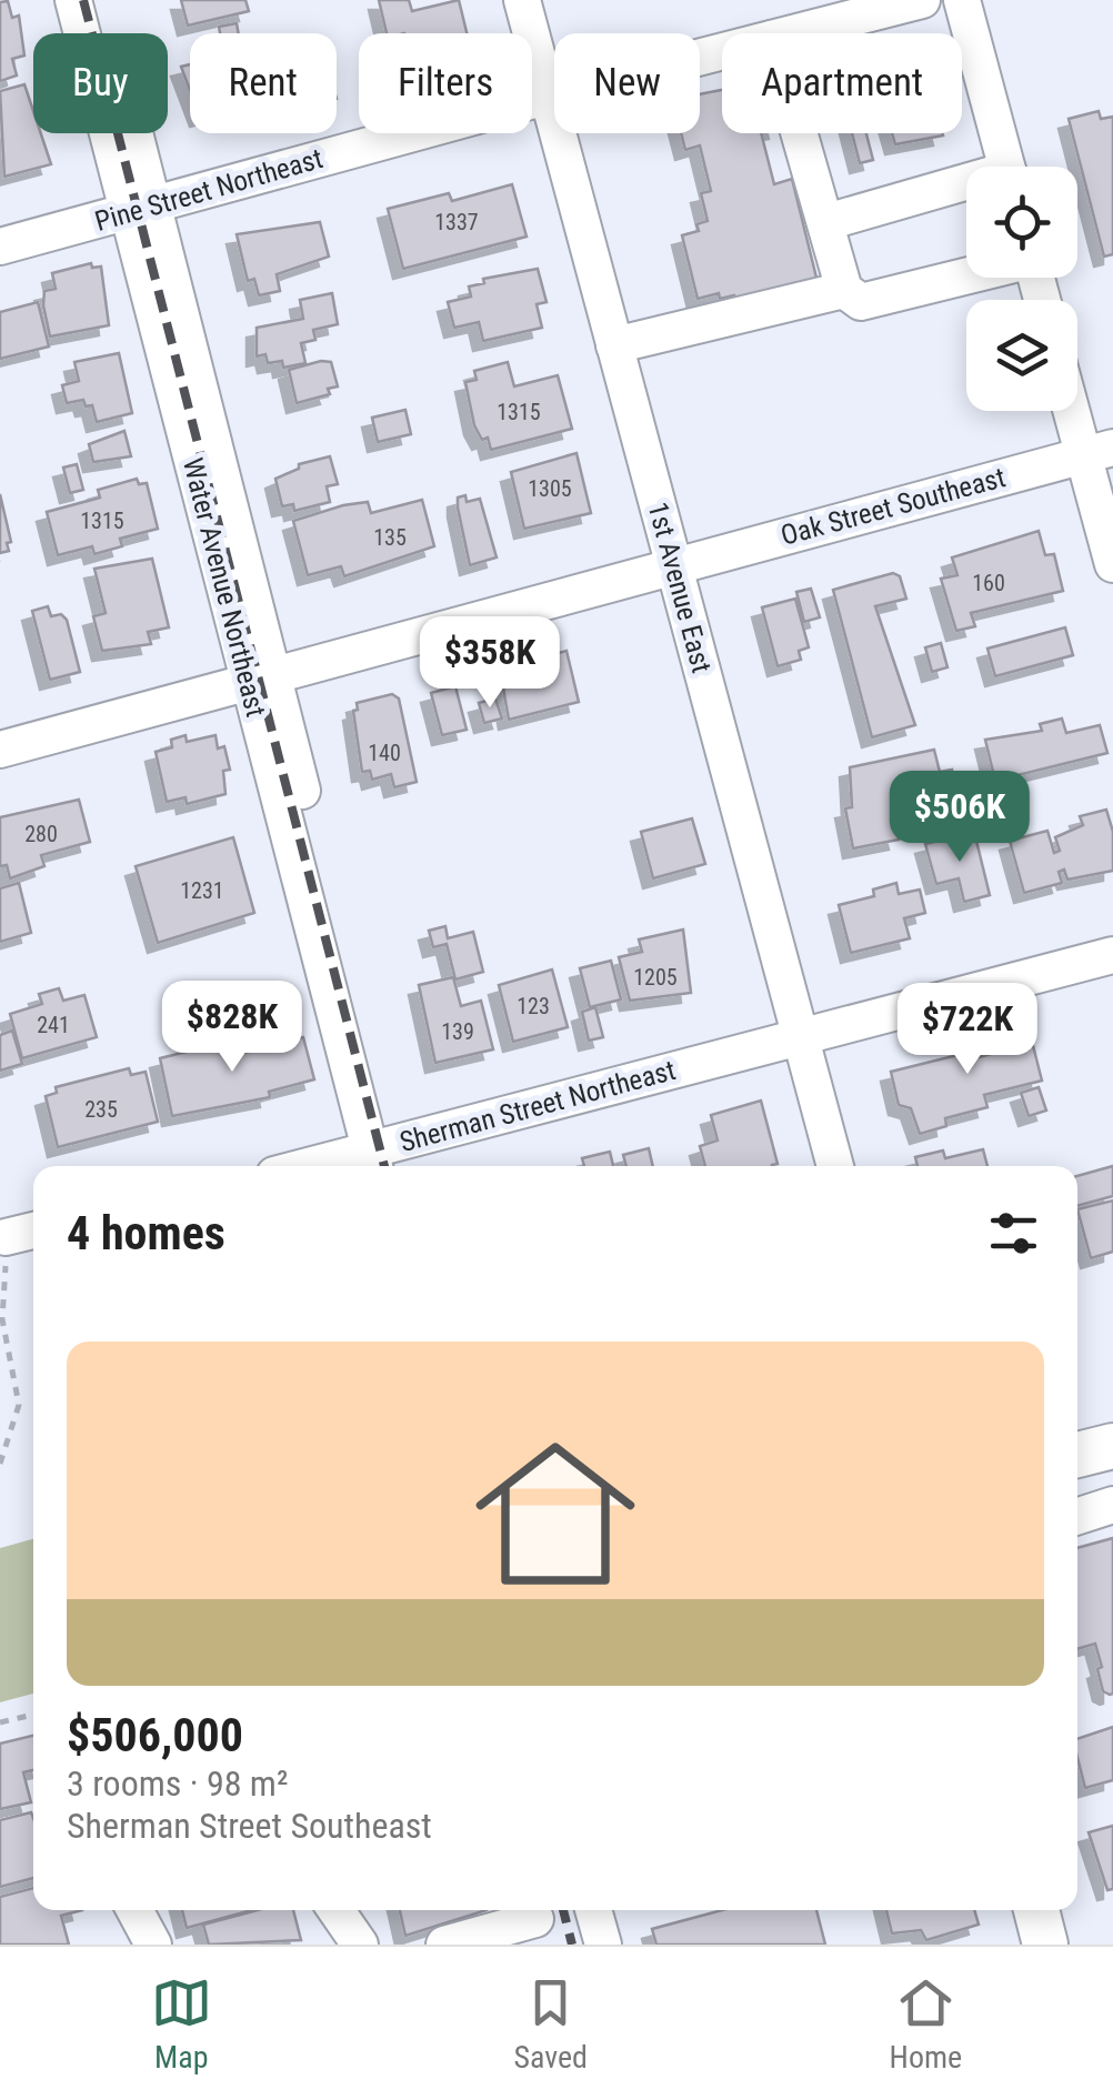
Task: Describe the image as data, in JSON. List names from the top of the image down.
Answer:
{
  "streets": {
    "street": [
      "Pine Street Northeast",
      "Oak Street Southeast",
      "Water Avenue Northeast",
      "1st Avenue East",
      "Sherman Street Northeast"
    ]
  },
  "crossings": [
    ["Pine Street Northeast", "Water Avenue Northeast"],
    ["Pine Street Northeast", "1st Avenue East"],
    ["Oak Street Southeast", "Water Avenue Northeast"],
    ["Oak Street Southeast", "1st Avenue East"],
    ["Water Avenue Northeast", "Sherman Street Northeast"],
    ["1st Avenue East", "Sherman Street Northeast"]
  ],
  "house_numbers": [
    "1337",
    "1315",
    "1305",
    "1315",
    "135",
    "160",
    "140",
    "280",
    "1231",
    "1205",
    "123",
    "241",
    "139",
    "235"
  ],
  "page": {
    "chip": [
      "Buy",
      "Rent",
      "Filters",
      "New",
      "Apartment"
    ],
    "price": [
      "$358K",
      "$506K",
      "$828K",
      "$722K"
    ],
    "heading": "4 homes",
    "list": [
      {
        "name": "$506,000",
        "note": "3 rooms · 98 m² · Sherman Street Southeast"
      }
    ],
    "tabs": ["Map", "Saved", "Home"]
  }
}
